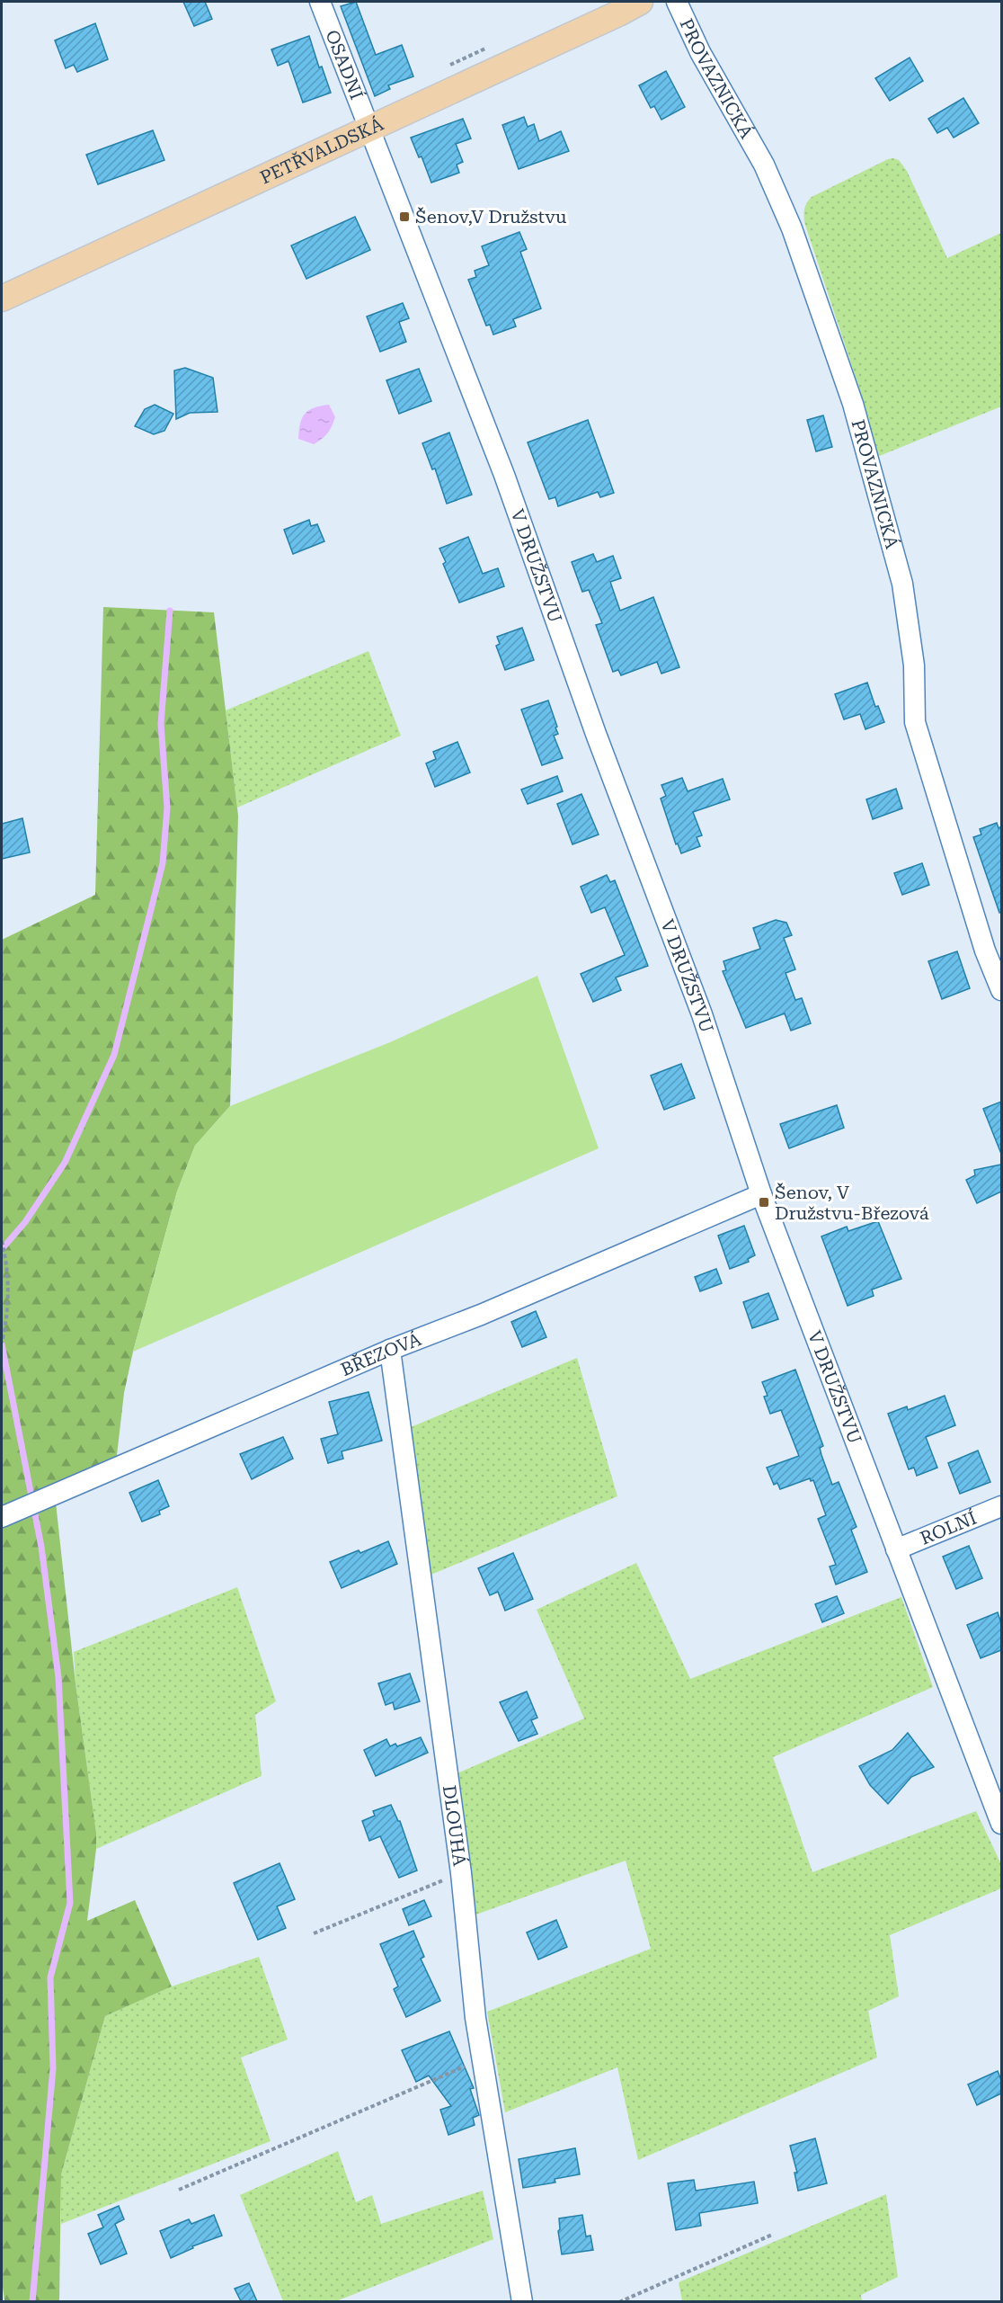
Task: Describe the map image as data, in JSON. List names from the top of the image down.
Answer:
{
  "streets": {
    "main road": ["PETŘVALDSKÁ"],
    "street": [
      "OSADNÍ",
      "PROVAZNICKÁ",
      "V DRUŽSTVU",
      "BŘEZOVÁ",
      "ROLNÍ",
      "DLOUHÁ"
    ]
  },
  "crossings": [
    ["OSADNÍ", "PETŘVALDSKÁ"],
    ["OSADNÍ", "V DRUŽSTVU"],
    ["PETŘVALDSKÁ", "V DRUŽSTVU"],
    ["V DRUŽSTVU", "BŘEZOVÁ"],
    ["V DRUŽSTVU", "ROLNÍ"],
    ["BŘEZOVÁ", "DLOUHÁ"]
  ],
  "places": {
    "transit": ["Šenov,V Družstvu", "Šenov, V Družstvu-Březová"]
  }
}
